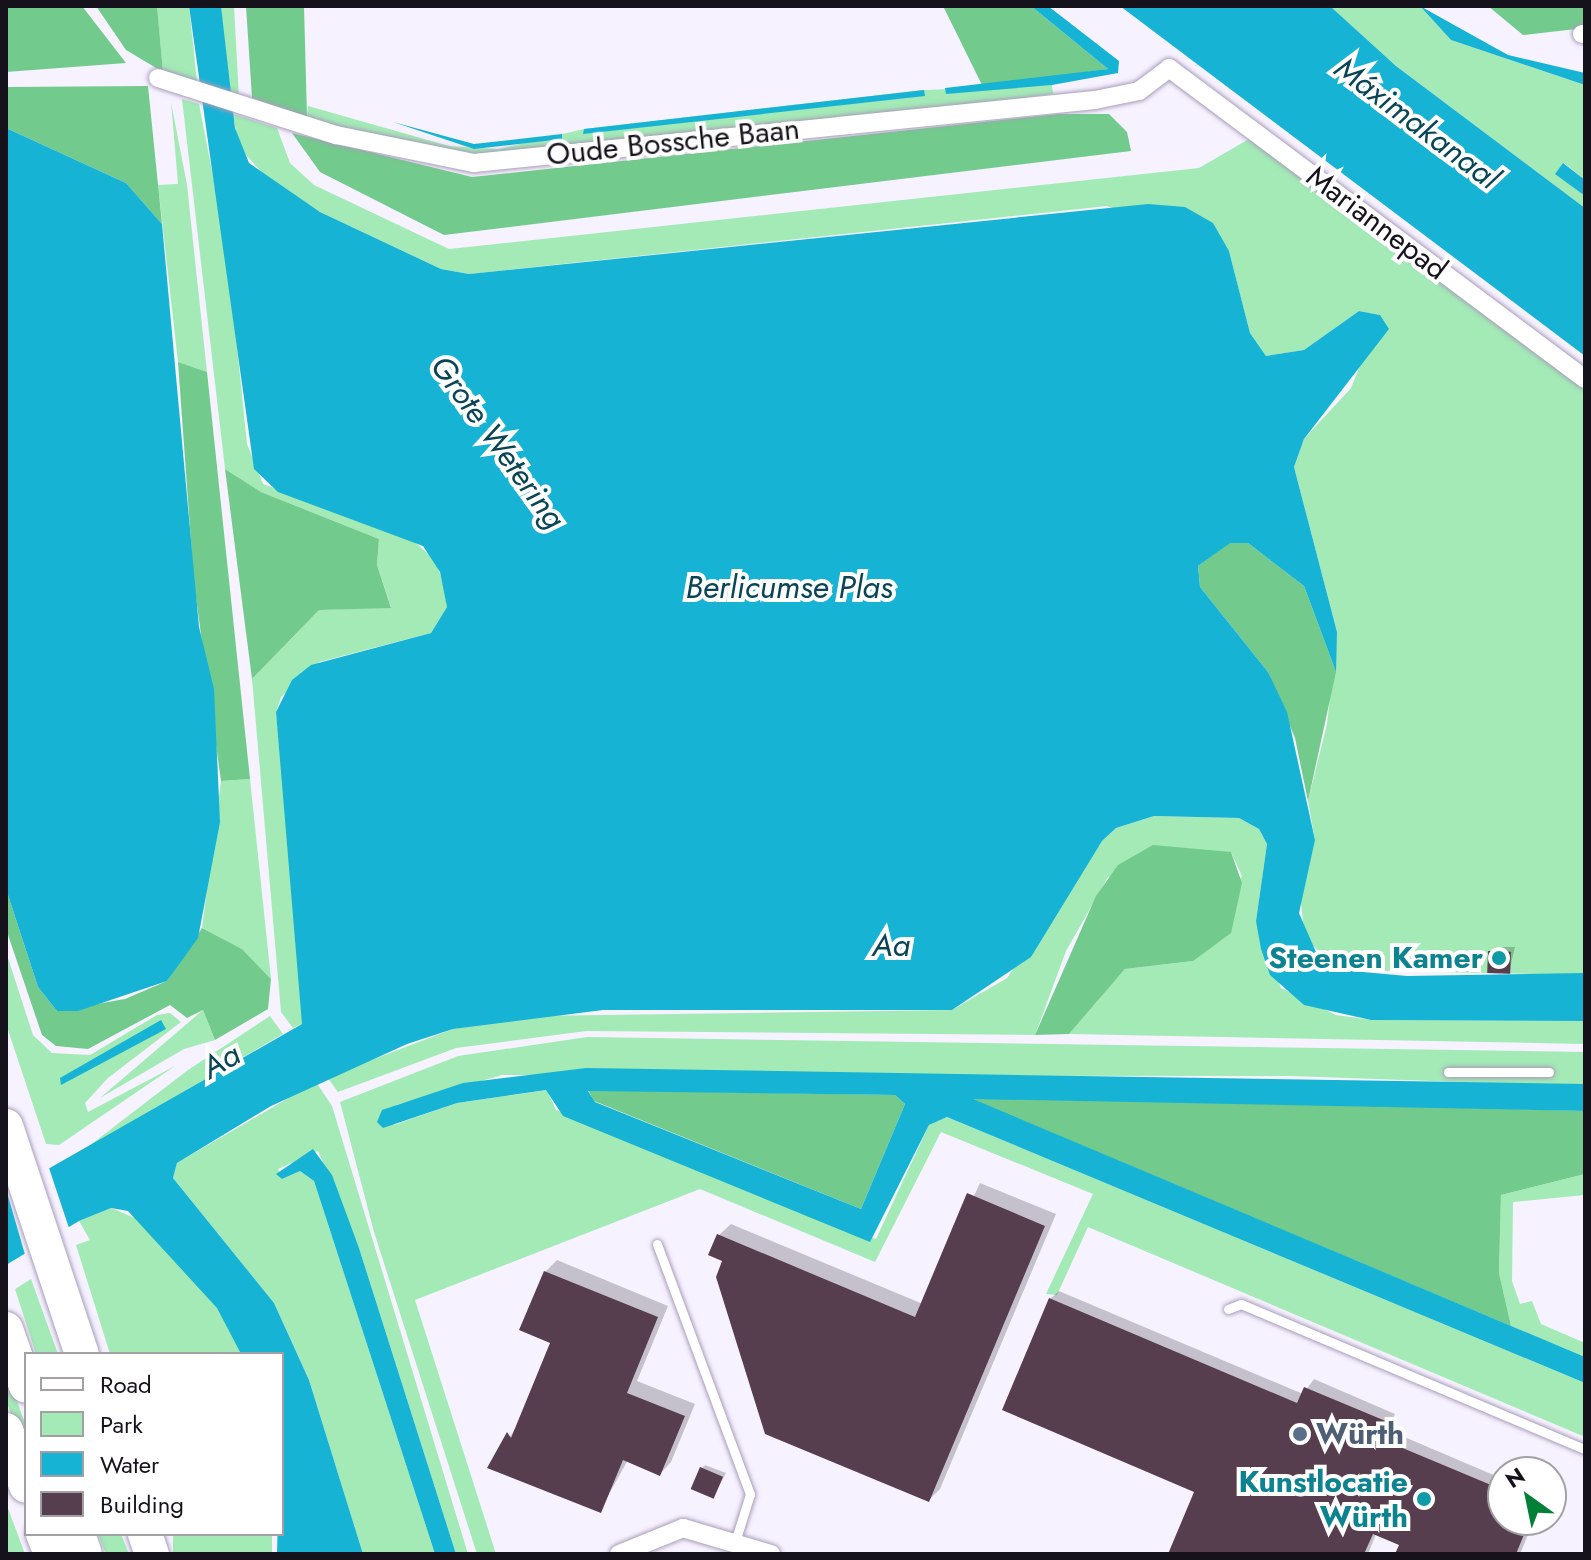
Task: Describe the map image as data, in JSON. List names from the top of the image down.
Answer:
{
  "streets": {
    "street": ["Oude Bossche Baan", "Mariannepad"]
  },
  "crossings": [
    ["Oude Bossche Baan", "Mariannepad"]
  ],
  "water": [
    "Máximakanaal",
    "Grote Wetering",
    "Berlicumse Plas",
    "Aa"
  ],
  "places": ["Steenen Kamer", "Würth", "Kunstlocatie Würth"],
  "legend": [
    "Road",
    "Park",
    "Water",
    "Building"
  ],
  "north": "top left"
}
